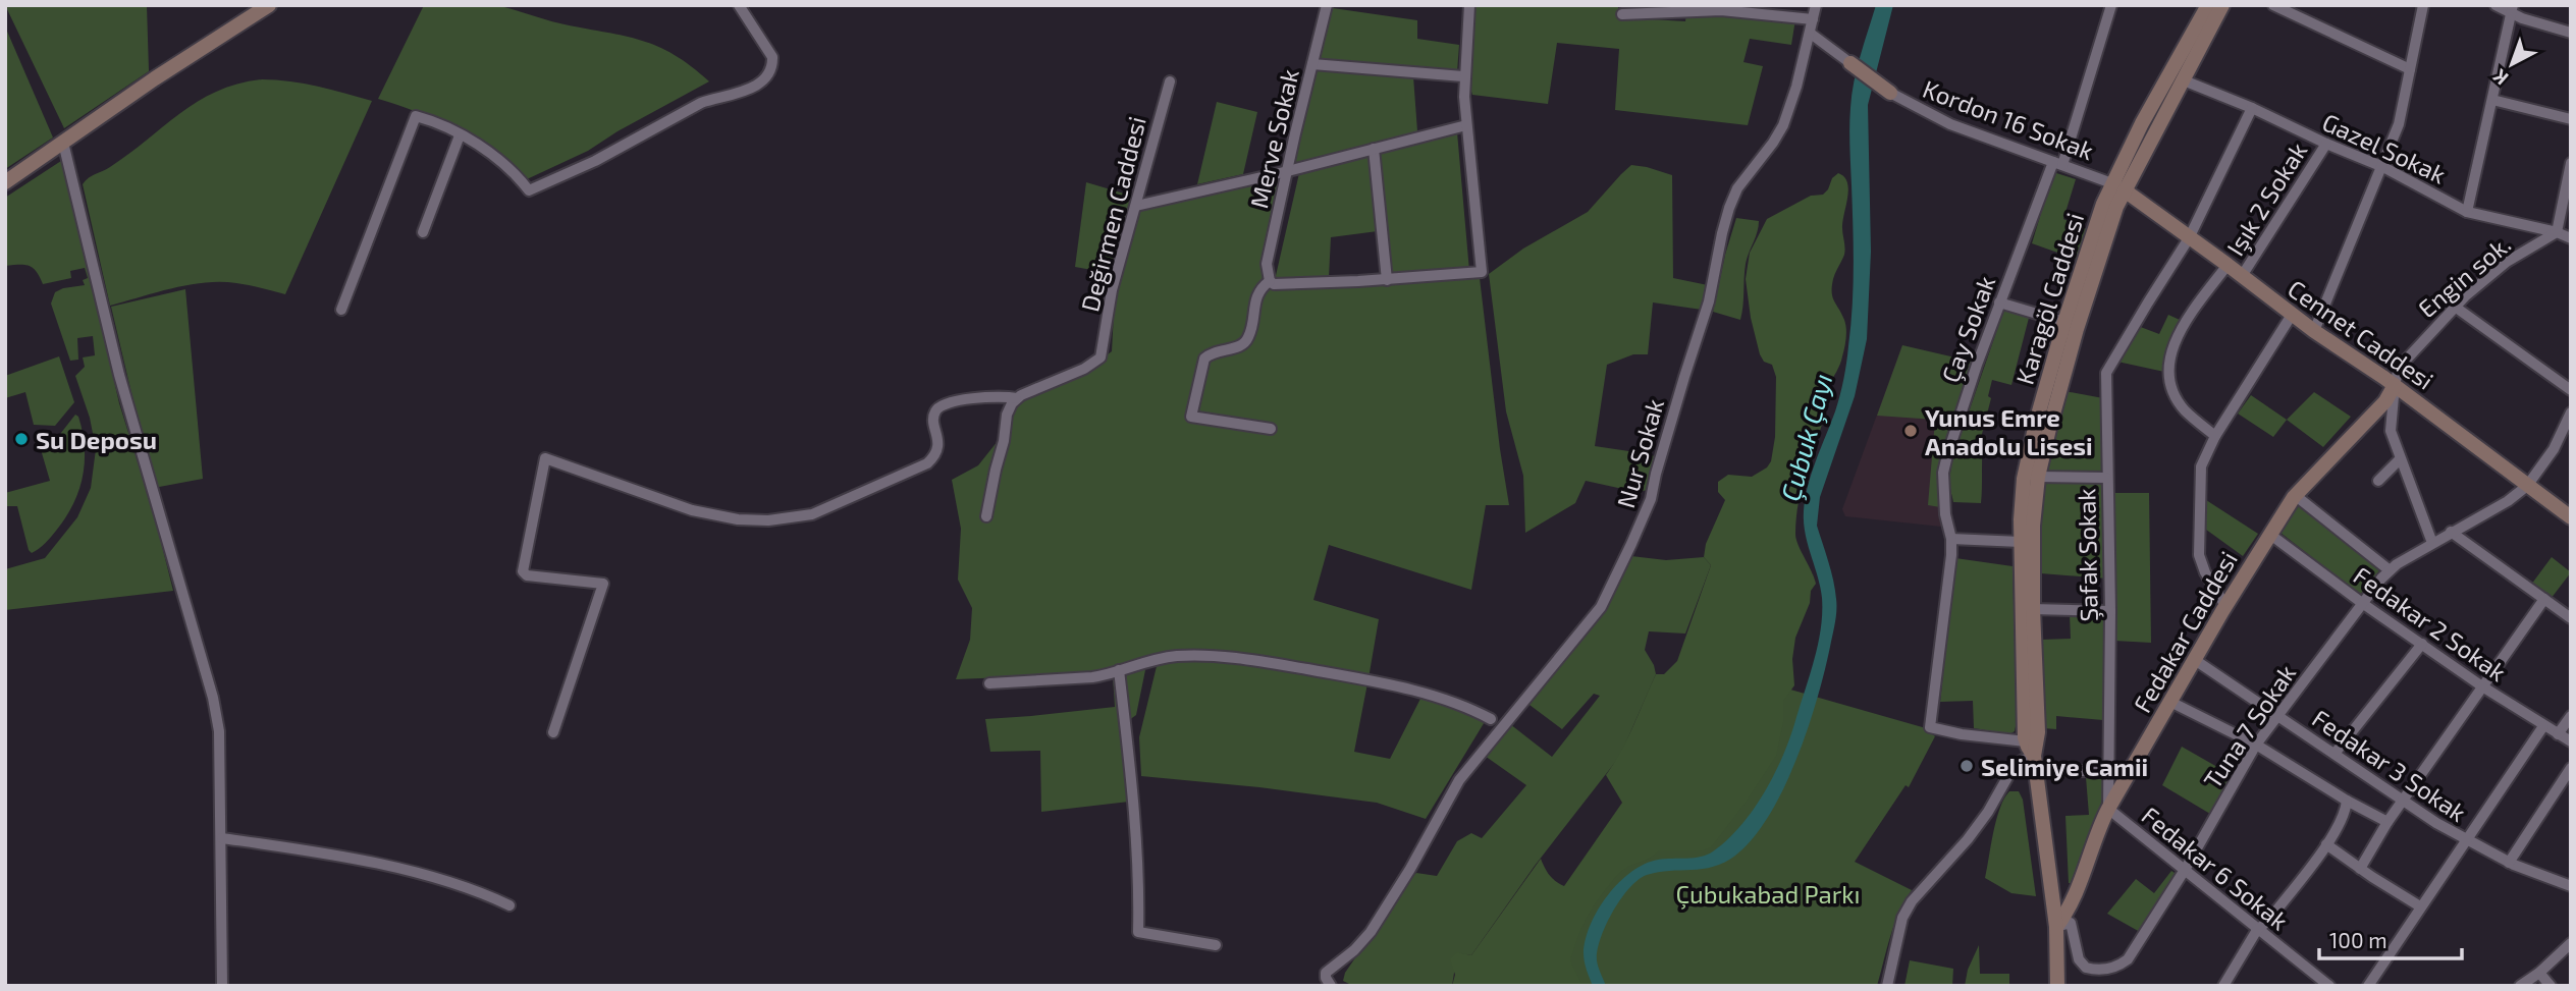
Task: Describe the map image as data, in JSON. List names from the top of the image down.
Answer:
{
  "streets": {
    "main road": ["Karagöl Caddesi", "Cennet Caddesi", "Fedakar Caddesi"],
    "street": [
      "Kordon 16 Sokak",
      "Merve Sokak",
      "Gazel Sokak",
      "Işık 2 Sokak",
      "Değirmen Caddesi",
      "Engin sok.",
      "Çay Sokak",
      "Nur Sokak",
      "Şafak Sokak",
      "Fedakar 2 Sokak",
      "Tuna 7 Sokak",
      "Fedakar 3 Sokak",
      "Fedakar 6 Sokak"
    ]
  },
  "crossings": [
    ["Kordon 16 Sokak", "Karagöl Caddesi"],
    ["Kordon 16 Sokak", "Çay Sokak"],
    ["Kordon 16 Sokak", "Cennet Caddesi"],
    ["Gazel Sokak", "Işık 2 Sokak"],
    ["Gazel Sokak", "Engin sok."],
    ["Gazel Sokak", "Şafak Sokak"],
    ["Işık 2 Sokak", "Cennet Caddesi"],
    ["Engin sok.", "Cennet Caddesi"],
    ["Engin sok.", "Fedakar Caddesi"],
    ["Karagöl Caddesi", "Çay Sokak"],
    ["Karagöl Caddesi", "Cennet Caddesi"],
    ["Cennet Caddesi", "Şafak Sokak"],
    ["Cennet Caddesi", "Fedakar Caddesi"],
    ["Cennet Caddesi", "Tuna 7 Sokak"],
    ["Şafak Sokak", "Fedakar Caddesi"],
    ["Şafak Sokak", "Fedakar 6 Sokak"],
    ["Fedakar 2 Sokak", "Fedakar Caddesi"],
    ["Fedakar 2 Sokak", "Tuna 7 Sokak"],
    ["Fedakar Caddesi", "Tuna 7 Sokak"],
    ["Fedakar Caddesi", "Fedakar 3 Sokak"],
    ["Fedakar Caddesi", "Fedakar 6 Sokak"],
    ["Tuna 7 Sokak", "Fedakar 3 Sokak"],
    ["Tuna 7 Sokak", "Fedakar 6 Sokak"]
  ],
  "water": ["Çubuk Çayı"],
  "parks": ["Çubukabad Parkı"],
  "places": ["Yunus Emre Anadolu Lisesi", "Su Deposu", "Selimiye Camii"],
  "scale_bar": "100 m",
  "north": "bottom left"
}
